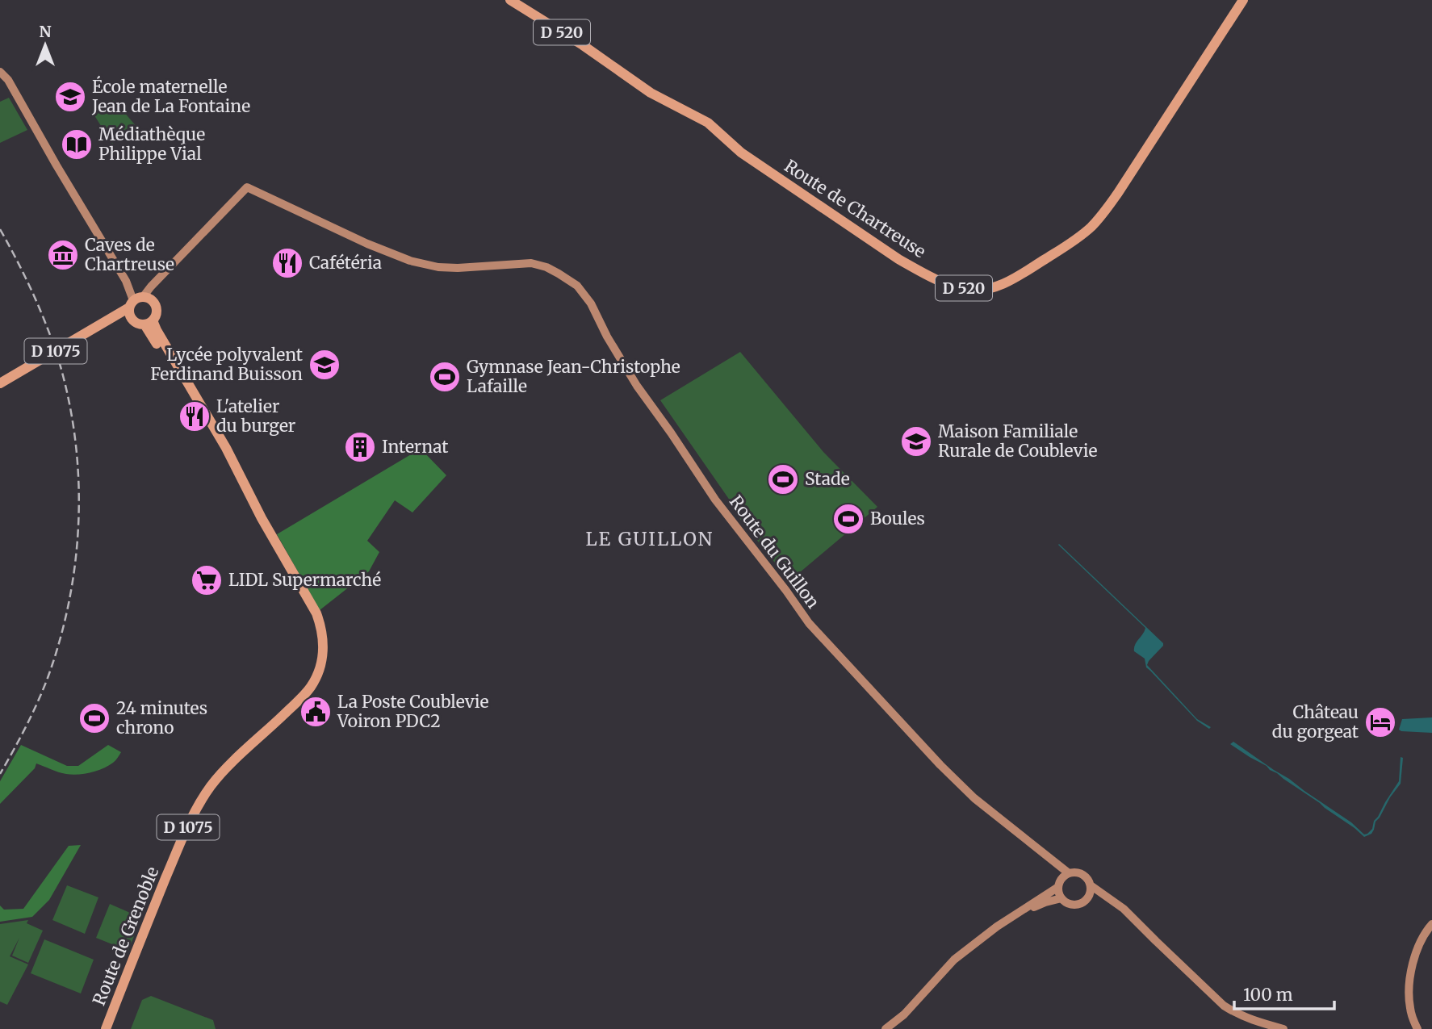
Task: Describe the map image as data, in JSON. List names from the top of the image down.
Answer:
{
  "streets": {
    "main road": [
      "D 520",
      "Route de Chartreuse",
      "D 1075",
      "Route de Grenoble"
    ],
    "street": ["Route du Guillon"]
  },
  "crossings": [
    ["D 1075", "Route du Guillon"]
  ],
  "districts": ["LE GUILLON"],
  "places": {
    "school or university": ["École maternelle Jean de La Fontaine", "Lycée polyvalent Ferdinand Buisson", "Maison Familiale Rurale de Coublevie"],
    "library": ["Médiathèque Philippe Vial"],
    "museum": ["Caves de Chartreuse"],
    "restaurant": ["Cafétéria", "L'atelier du burger"],
    "sports": [
      "Gymnase Jean-Christophe Lafaille",
      "Stade",
      "Boules",
      "24 minutes chrono"
    ],
    "building": ["Internat"],
    "supermarket": ["LIDL Supermarché"],
    "public building": ["La Poste Coublevie Voiron PDC2"],
    "hotel": ["Château du gorgeat"]
  },
  "scale_bar": "100 m",
  "north": "top"
}
